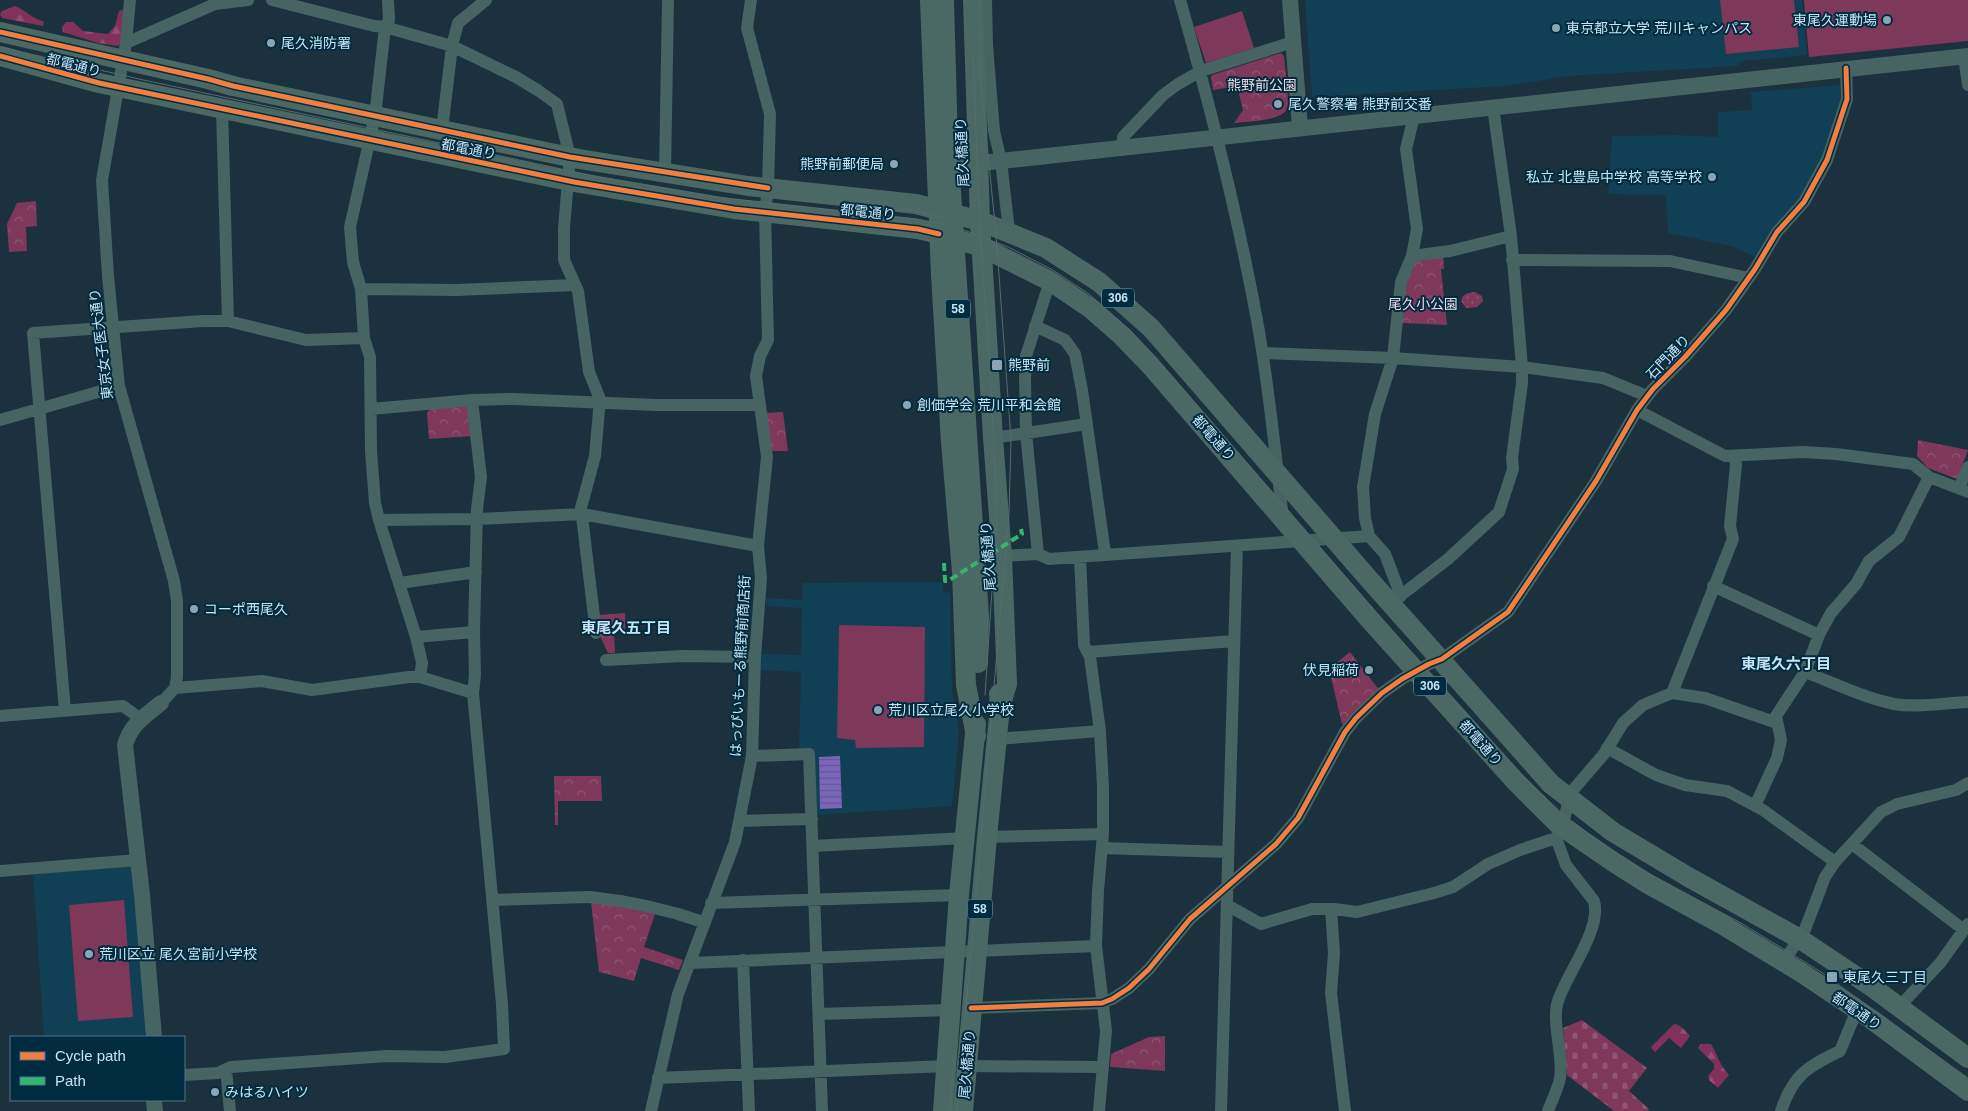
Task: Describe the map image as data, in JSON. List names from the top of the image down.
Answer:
{
  "streets": {
    "main road": [
      "都電通り",
      "尾久橋通り",
      "306",
      "58"
    ],
    "street": ["東京女子医大通り", "石門通り", "はっぴいもーる熊野前商店街"]
  },
  "crossings": [
    ["都電通り", "東京女子医大通り"],
    ["都電通り", "石門通り"],
    ["都電通り", "はっぴいもーる熊野前商店街"]
  ],
  "districts": ["東尾久五丁目", "東尾久六丁目"],
  "parks": ["熊野前公園", "尾久小公園"],
  "places": {
    "other": [
      "東尾久運動場",
      "東京都立大学 荒川キャンパス",
      "尾久消防署",
      "尾久警察署 熊野前交番",
      "熊野前郵便局",
      "私立 北豊島中学校 高等学校",
      "創価学会 荒川平和会館",
      "コーポ西尾久",
      "伏見稲荷",
      "荒川区立尾久小学校",
      "荒川区立 尾久宮前小学校",
      "みはるハイツ"
    ],
    "transit": ["熊野前", "東尾久三丁目"]
  },
  "legend": ["Cycle path", "Path"]
}
